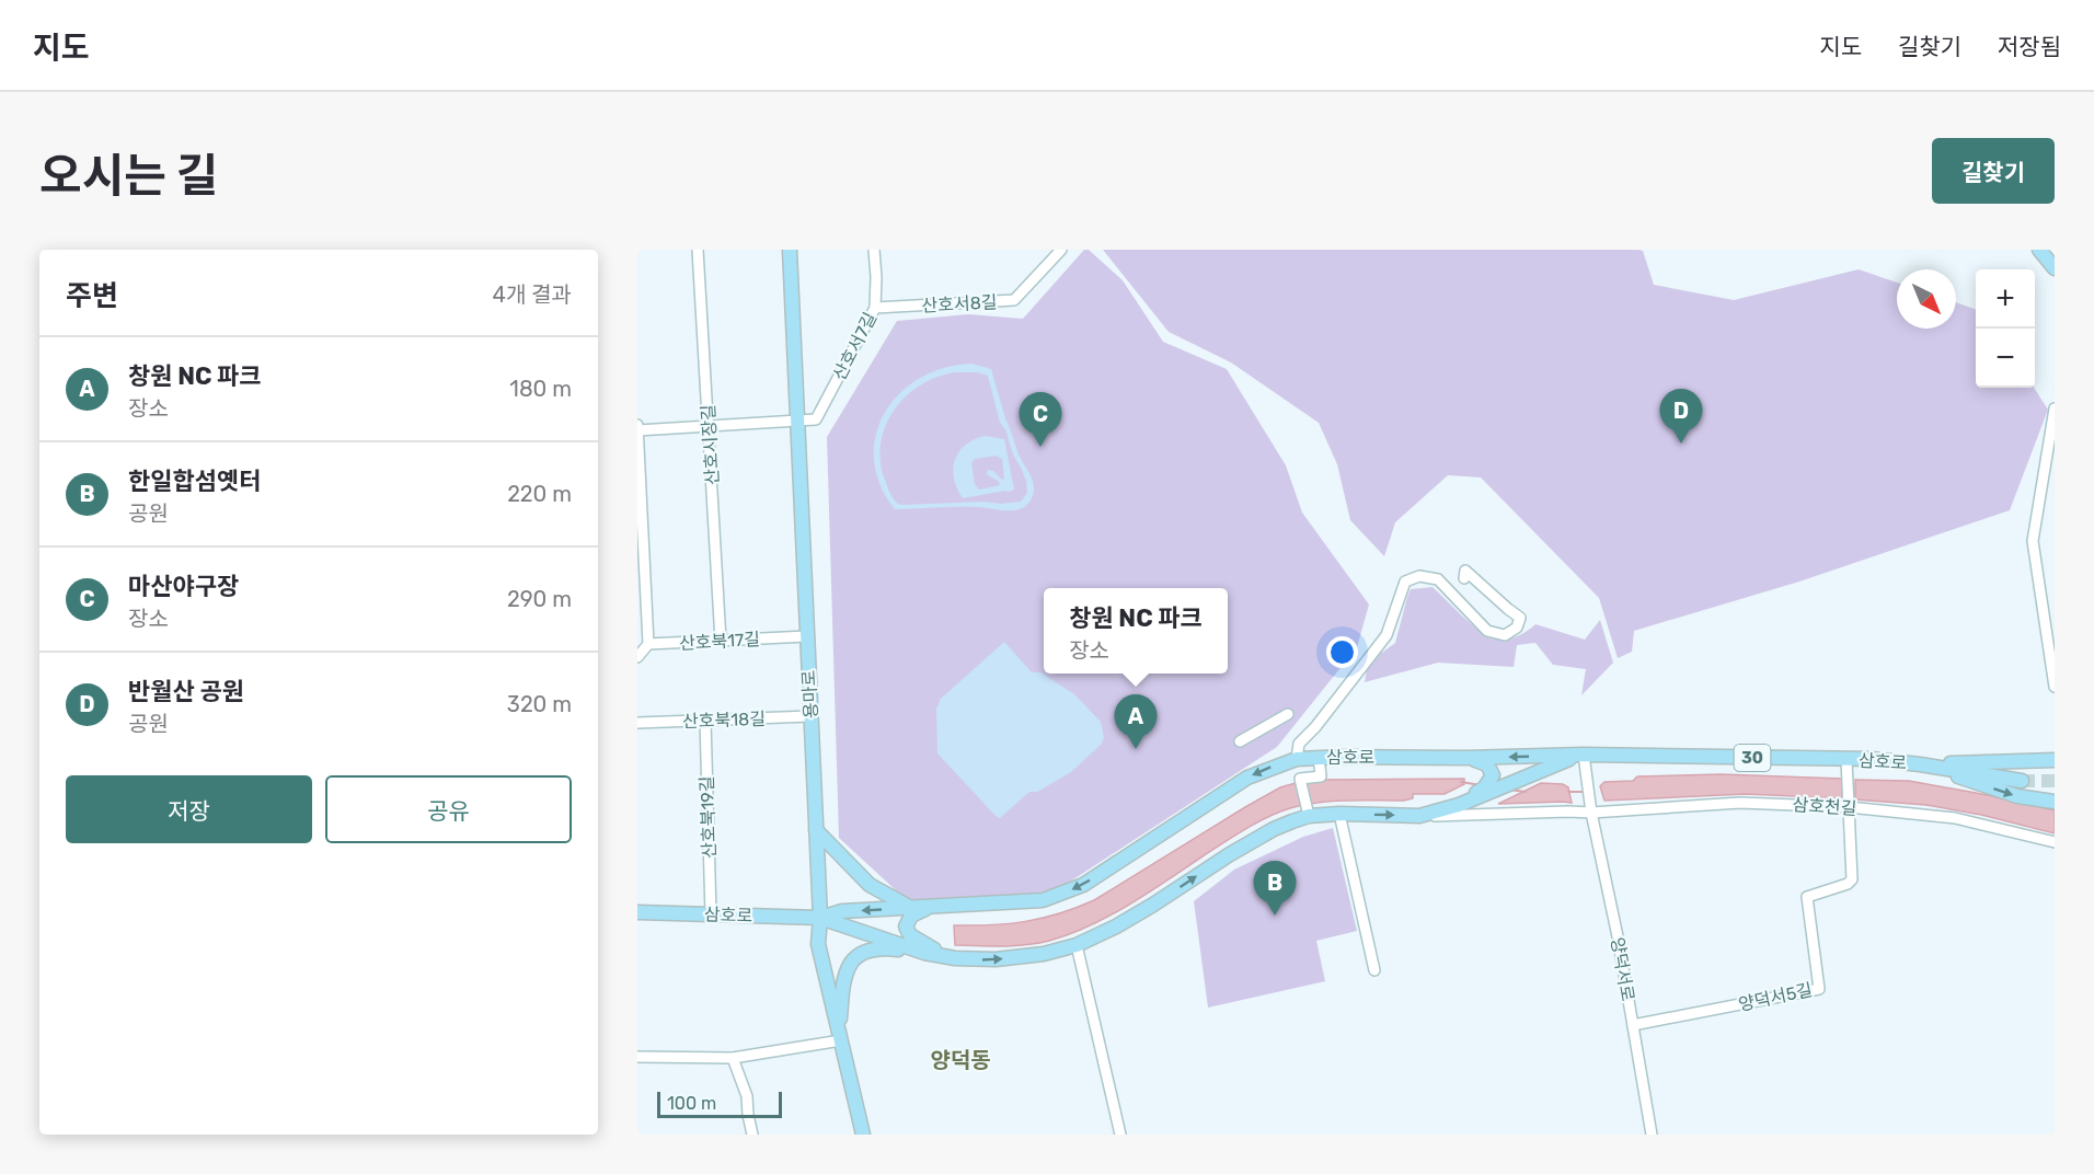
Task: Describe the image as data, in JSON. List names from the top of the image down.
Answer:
{
  "streets": {
    "main road": ["용마로", "삼호로", "30"],
    "street": [
      "산호서8길",
      "산호서7길",
      "산호시장길",
      "산호북17길",
      "산호북18길",
      "삼호천길",
      "산호북19길",
      "양덕서로",
      "양덕서5길"
    ]
  },
  "crossings": [
    ["산호서8길", "산호서7길"],
    ["산호서7길", "용마로"],
    ["산호시장길", "산호북17길"],
    ["산호북17길", "용마로"],
    ["용마로", "산호북18길"],
    ["용마로", "삼호로"],
    ["산호북18길", "산호북19길"],
    ["삼호로", "삼호천길"],
    ["삼호로", "산호북19길"],
    ["삼호로", "양덕서로"],
    ["삼호천길", "양덕서로"],
    ["삼호천길", "양덕서5길"],
    ["양덕서로", "양덕서5길"]
  ],
  "districts": ["양덕동"],
  "scale_bar": "100 m",
  "north": "bottom right",
  "page": {
    "header": "지도",
    "nav": ["지도", "길찾기", "저장됨"],
    "title": "오시는 길",
    "buttons": [
      "길찾기",
      ["저장", "공유"]
    ],
    "heading": ["주변", "4개 결과"],
    "map_buttons": ["+", "−"],
    "list": [
      {
        "mark": "A",
        "name": "창원 NC 파크",
        "note": "장소",
        "value": "180 m"
      },
      {
        "mark": "B",
        "name": "한일합섬옛터",
        "note": "공원",
        "value": "220 m"
      },
      {
        "mark": "C",
        "name": "마산야구장",
        "note": "장소",
        "value": "290 m"
      },
      {
        "mark": "D",
        "name": "반월산 공원",
        "note": "공원",
        "value": "320 m"
      }
    ],
    "pins": [
      "D",
      "C",
      "A",
      "B"
    ],
    "popup": ["창원 NC 파크", "장소"],
    "scale": "100 m"
  }
}
